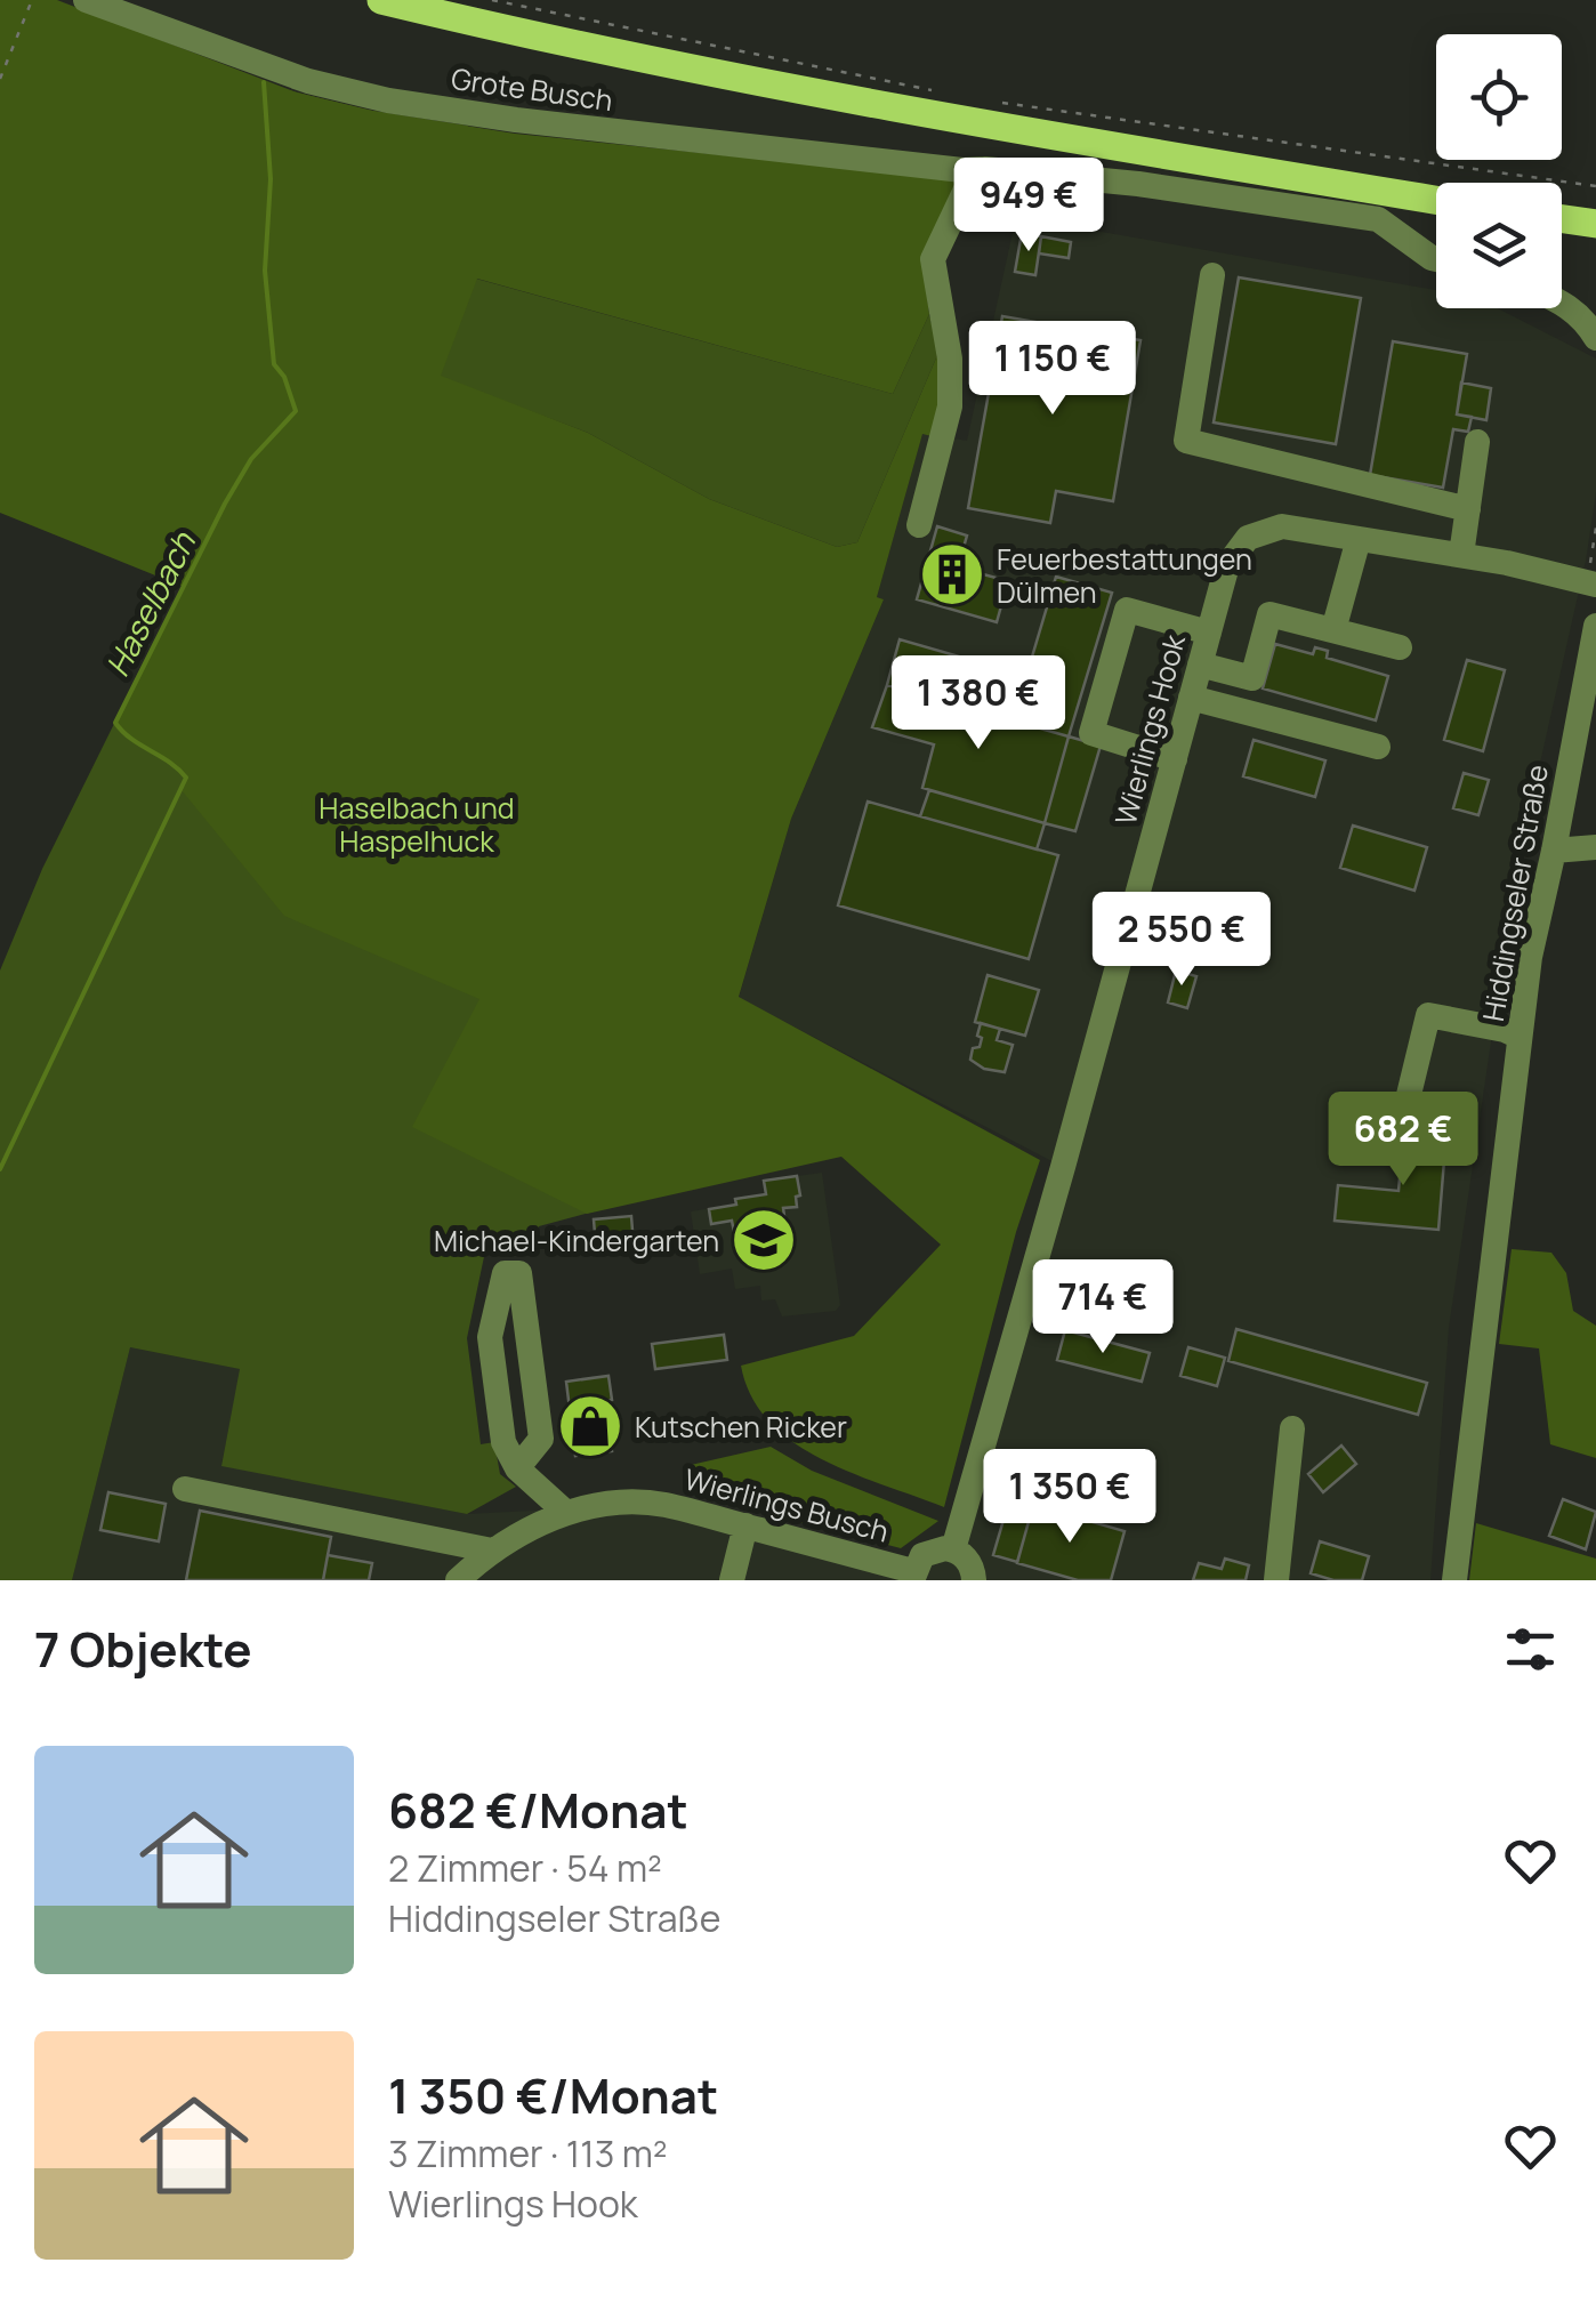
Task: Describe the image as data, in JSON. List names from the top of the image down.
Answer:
{
  "streets": {
    "street": [
      "Grote Busch",
      "Wierlings Hook",
      "Hiddingseler Straße",
      "Wierlings Busch"
    ]
  },
  "water": ["Haselbach"],
  "parks": ["Haselbach und Haspelhuck"],
  "places": {
    "building": ["Feuerbestattungen Dülmen"],
    "school or university": ["Michael-Kindergarten"],
    "shop": ["Kutschen Ricker"]
  },
  "page": {
    "price": [
      "949 €",
      "1 150 €",
      "1 380 €",
      "2 550 €",
      "682 €",
      "714 €",
      "1 350 €"
    ],
    "heading": "7 Objekte",
    "list": [
      {
        "name": "682 €/Monat",
        "note": "2 Zimmer · 54 m² · Hiddingseler Straße"
      },
      {
        "name": "1 350 €/Monat",
        "note": "3 Zimmer · 113 m² · Wierlings Hook"
      }
    ]
  }
}
